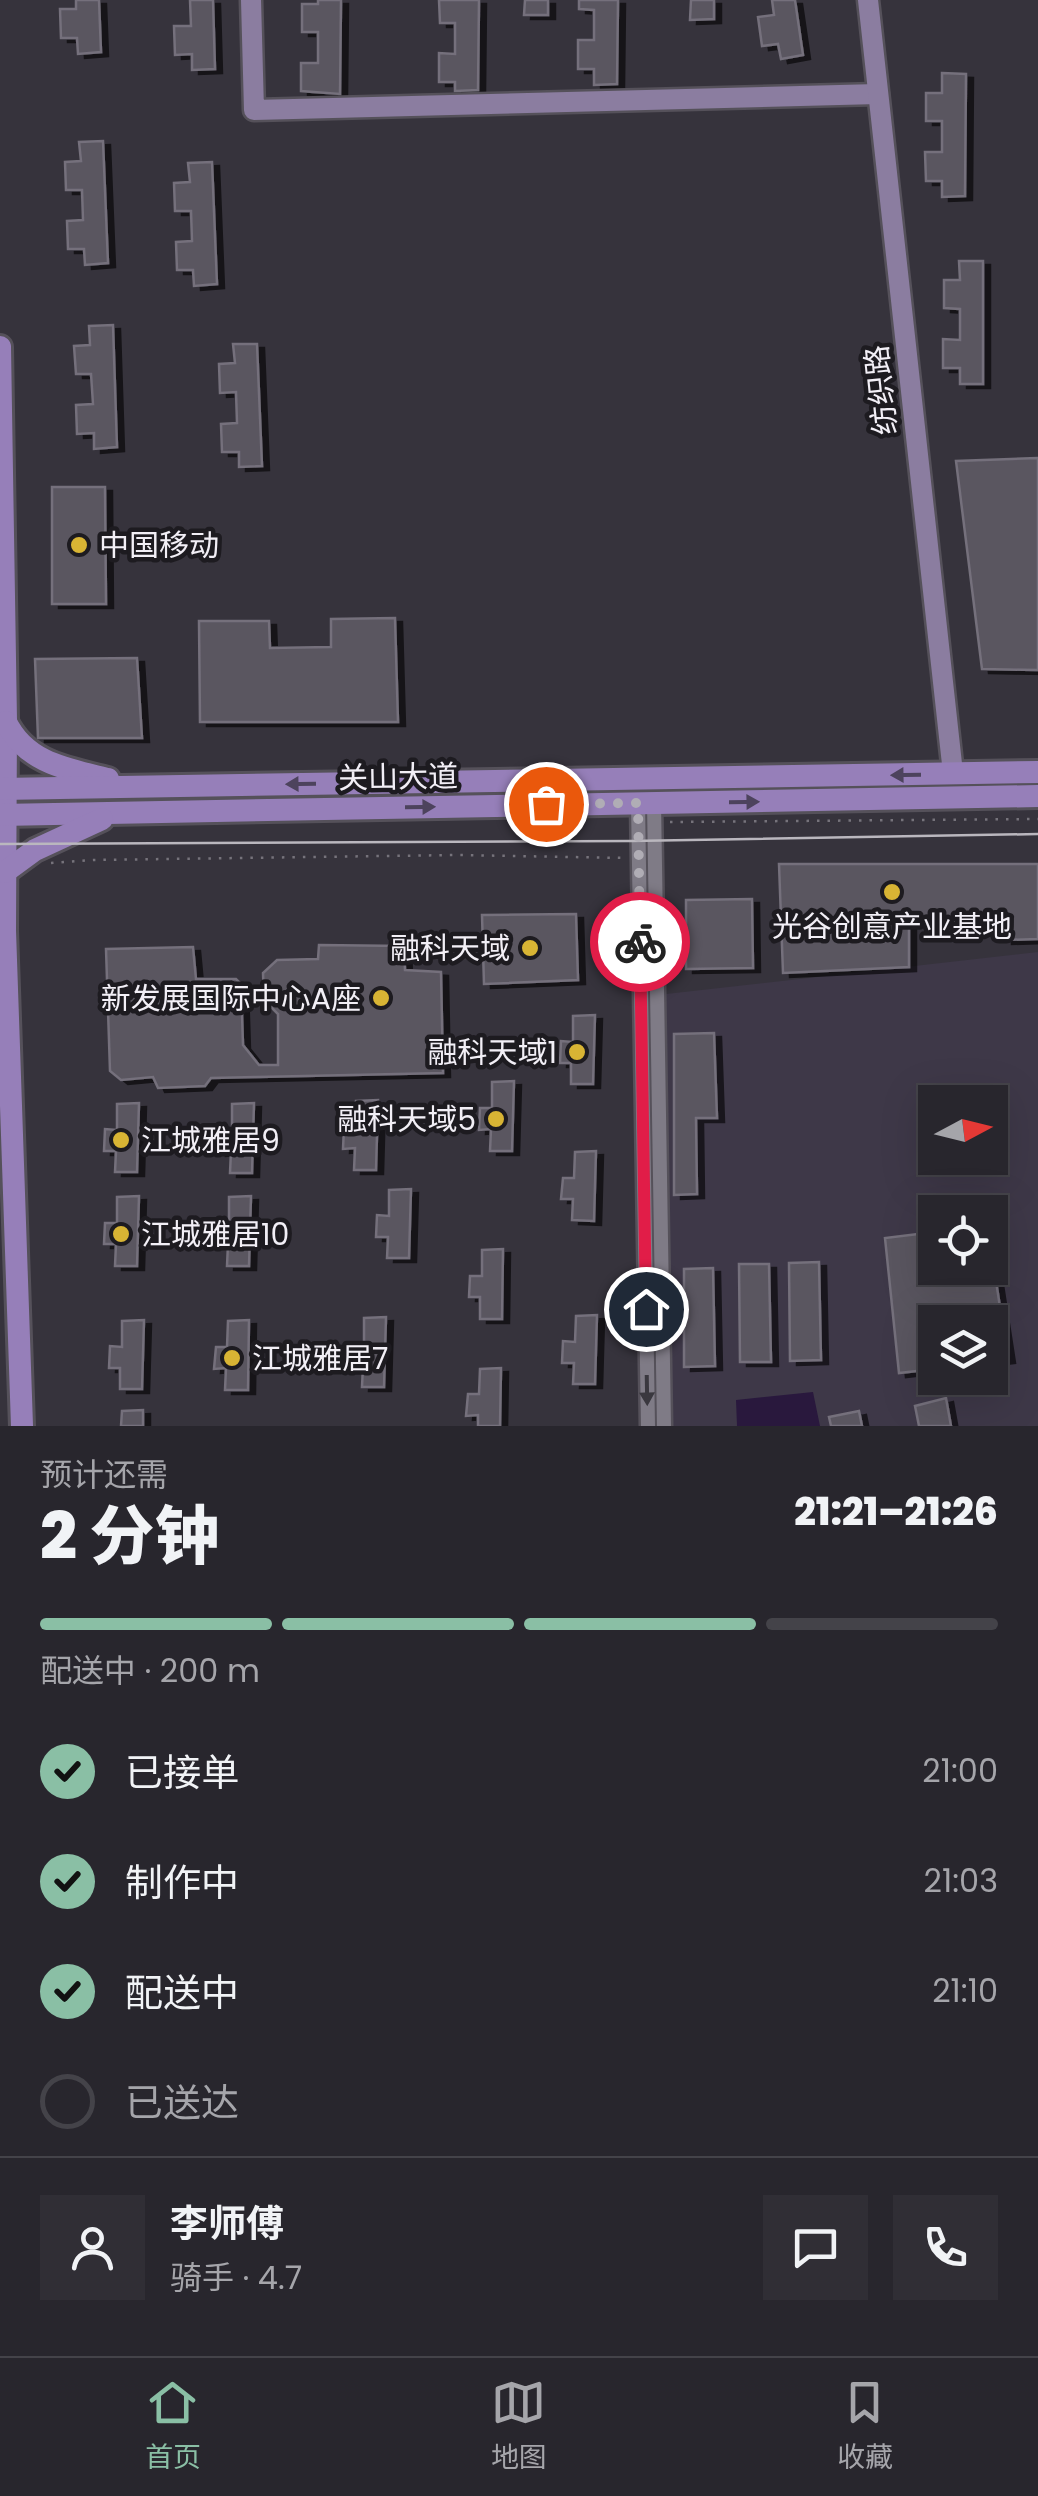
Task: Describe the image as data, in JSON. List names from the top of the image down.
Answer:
{
  "streets": {
    "main road": ["纺织路", "关山大道"]
  },
  "crossings": [
    ["纺织路", "关山大道"]
  ],
  "places": [
    "中国移动",
    "光谷创意产业基地",
    "融科天域",
    "新发展国际中心A座",
    "融科天域1",
    "融科天域5",
    "江城雅居9",
    "江城雅居10",
    "江城雅居7"
  ],
  "north": "right",
  "page": {
    "heading": ["2 分钟", "预计还需", "21:21–21:26"],
    "panel": ["李师傅", "骑手 · 4.7"],
    "bar": "配送中 · 200 m",
    "list": [
      ["已接单", "21:00"],
      ["制作中", "21:03"],
      ["配送中", "21:10"],
      "已送达"
    ],
    "tabs": ["首页", "地图", "收藏"]
  }
}
